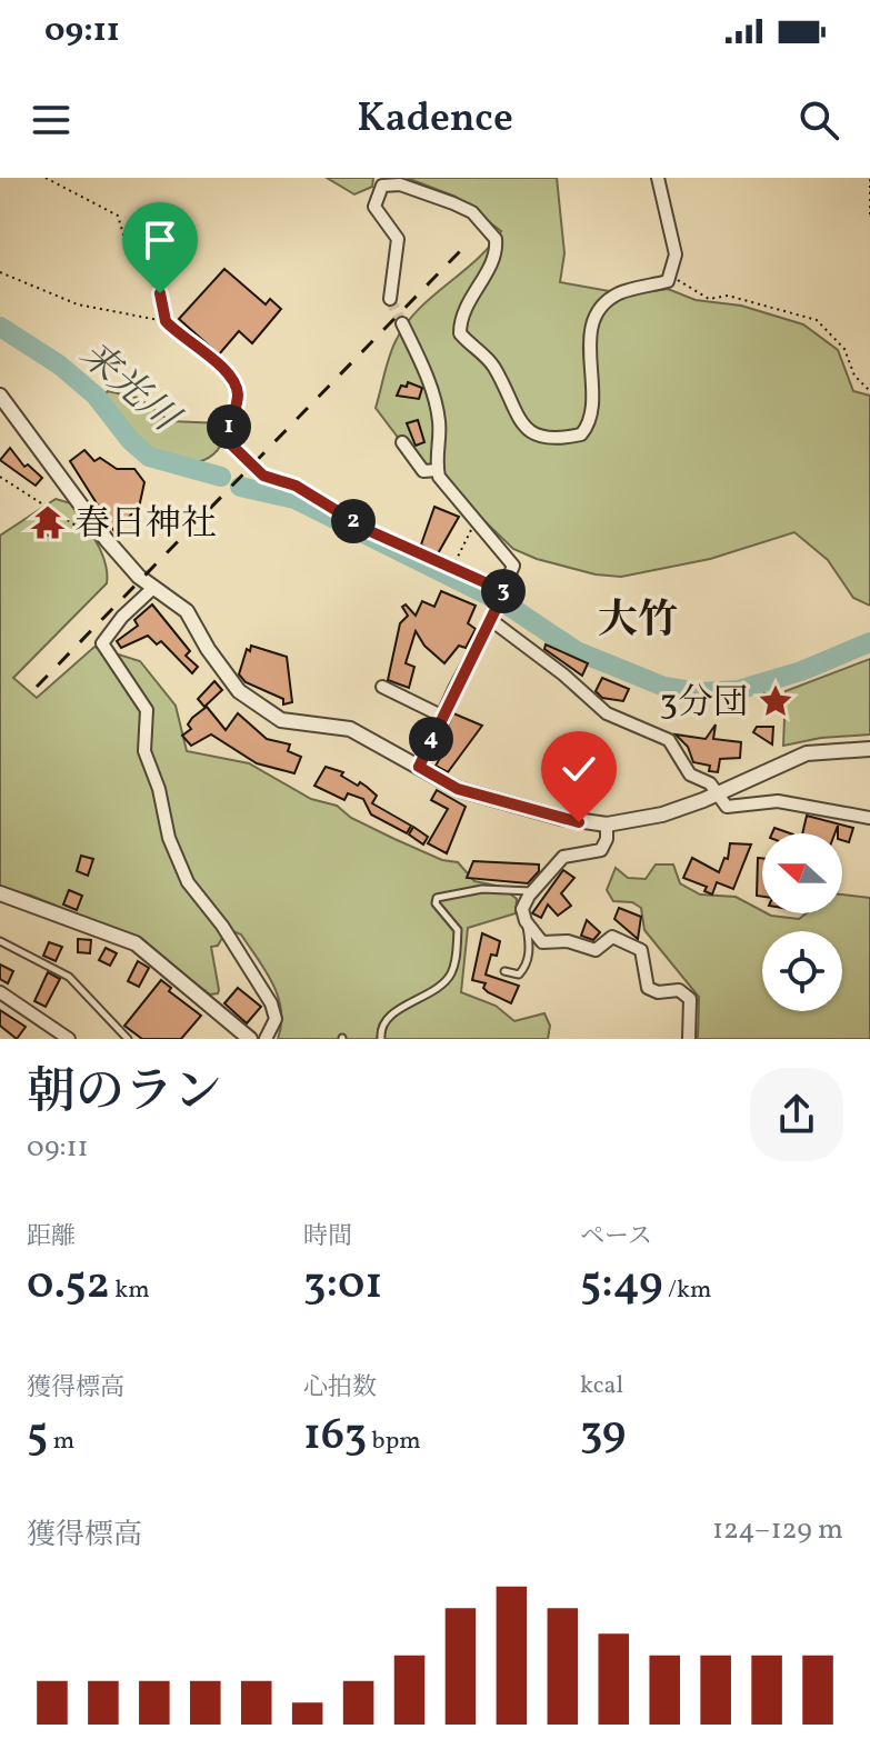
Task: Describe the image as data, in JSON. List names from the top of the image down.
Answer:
{
  "districts": ["大竹"],
  "water": ["来光川"],
  "places": {
    "temple": ["春日神社"],
    "place": ["3分団"]
  },
  "north": "left",
  "page": {
    "status": "09:11",
    "header": "Kadence",
    "pins": [
      "1",
      "2",
      "3",
      "4"
    ],
    "heading": ["朝のラン", "09:11"],
    "stats": [
      ["距離", "0.52 km"],
      ["時間", "3:01"],
      ["ペース", "5:49 /km"],
      ["獲得標高", "5 m"],
      ["心拍数", "163 bpm"],
      ["kcal", "39"]
    ],
    "chart": ["獲得標高", "124–129 m"]
  }
}
